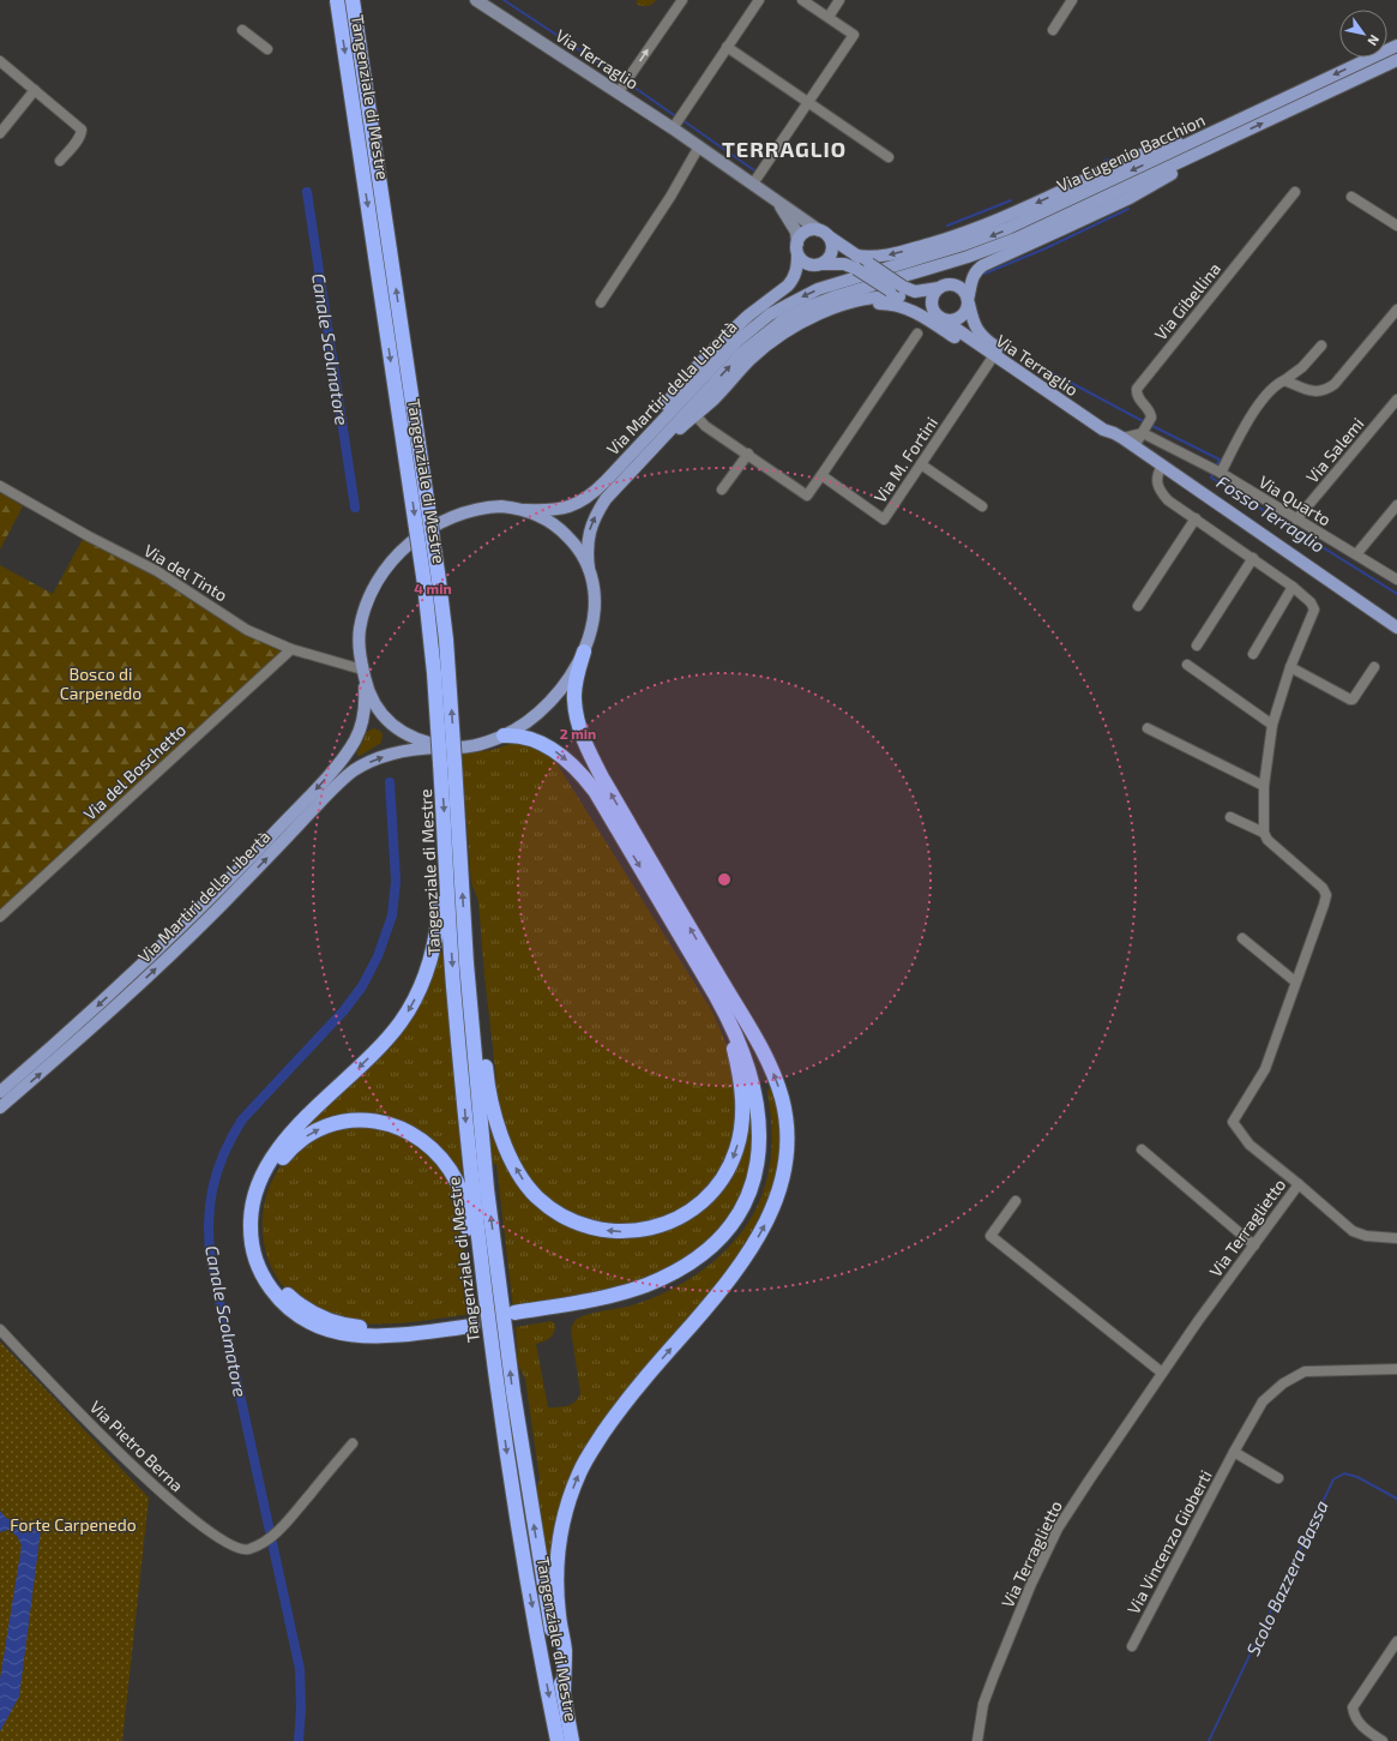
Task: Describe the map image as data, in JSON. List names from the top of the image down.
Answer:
{
  "streets": {
    "highway": ["Tangenziale di Mestre"],
    "main road": ["Via Terraglio", "Via Eugenio Bacchion", "Via Martiri della Libertà"],
    "street": [
      "Via Gibellina",
      "Via Salemi",
      "Via M. Fortini",
      "Via Quarto",
      "Via del Tinto",
      "Via del Boschetto",
      "Via Terraglietto",
      "Via Pietro Berna",
      "Via Vincenzo Gioberti"
    ]
  },
  "crossings": [
    ["Via Terraglio", "Via Eugenio Bacchion"],
    ["Via Terraglio", "Via Martiri della Libertà"],
    ["Via Terraglio", "Via M. Fortini"],
    ["Via Eugenio Bacchion", "Via Martiri della Libertà"],
    ["Via Gibellina", "Via Quarto"],
    ["Via Martiri della Libertà", "Via del Tinto"],
    ["Via Salemi", "Via Quarto"],
    ["Via del Tinto", "Via del Boschetto"]
  ],
  "districts": ["TERRAGLIO"],
  "water": ["Canale Scolmatore", "Fosso Terraglio", "Scolo Bazzera Bassa"],
  "parks": ["Bosco di Carpenedo", "Forte Carpenedo"],
  "north": "bottom right",
  "rings": ["4 min", "2 min"]
}
